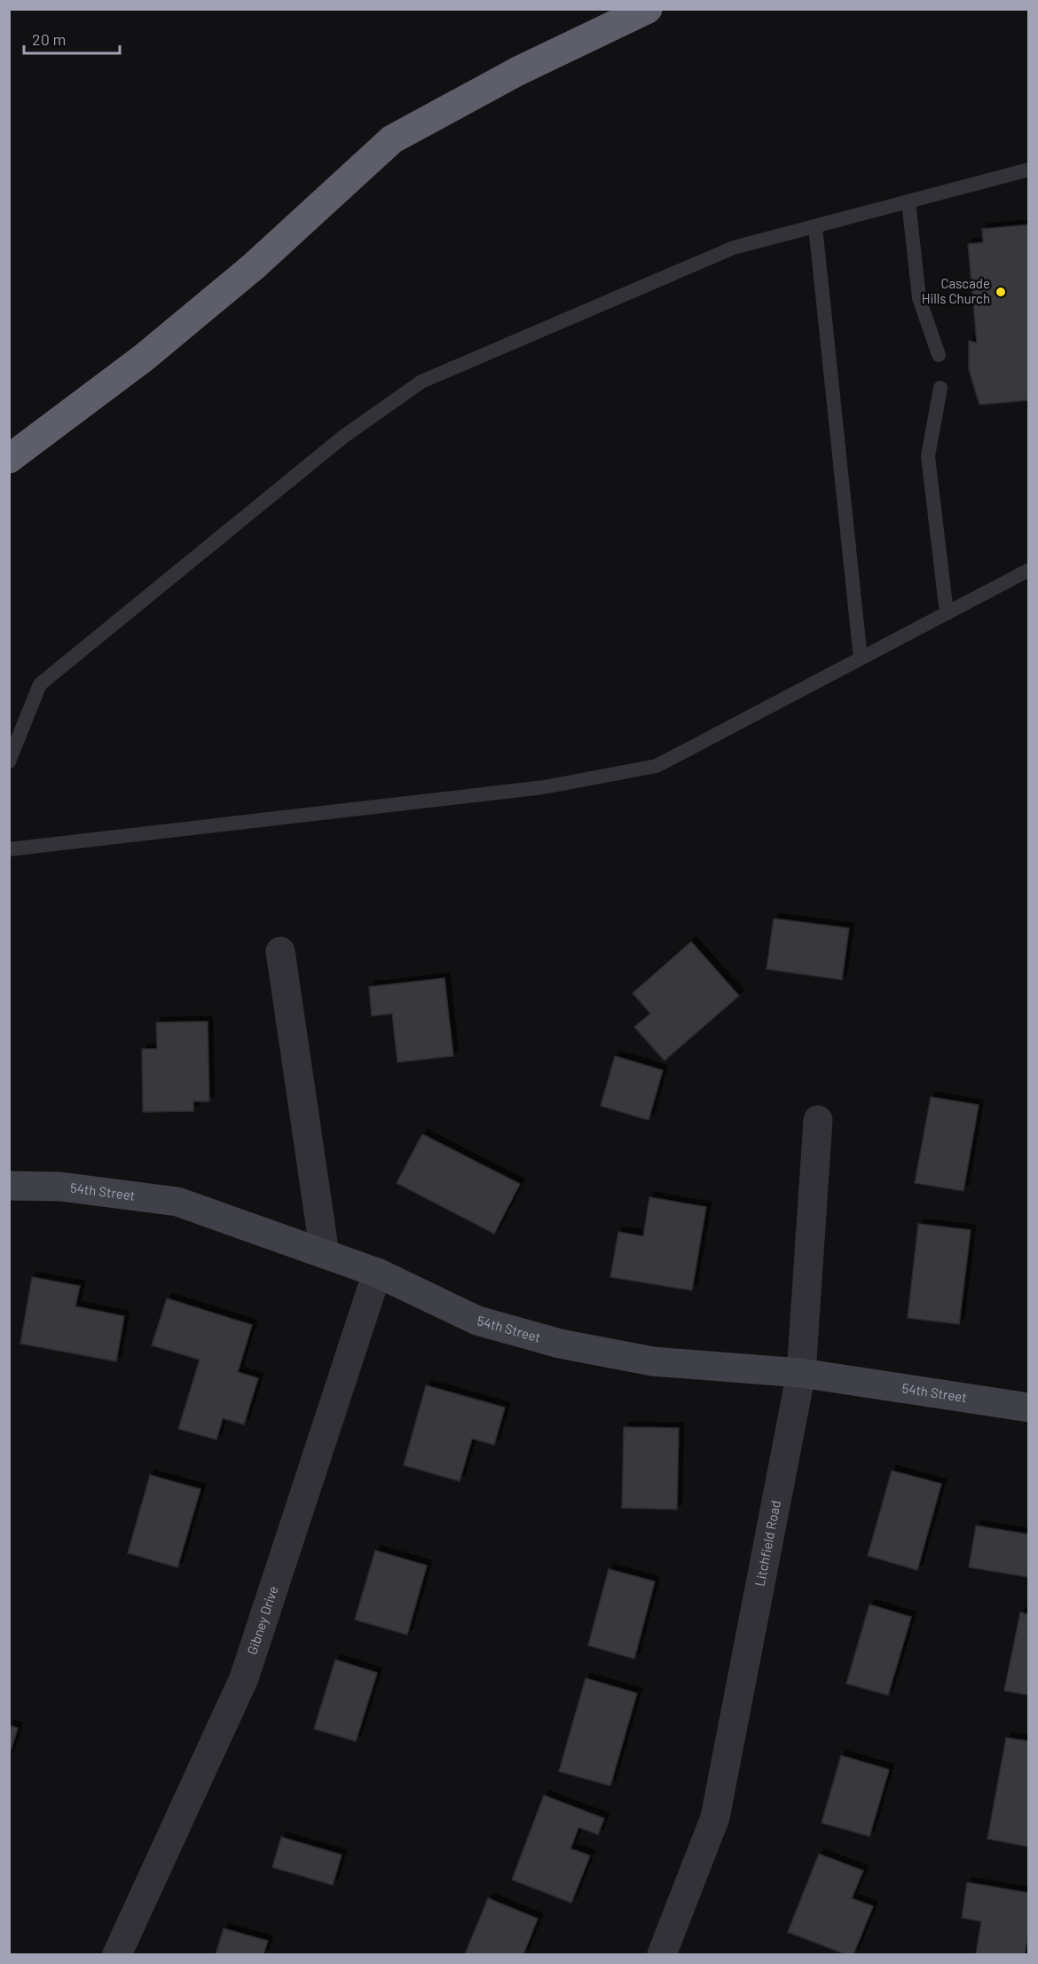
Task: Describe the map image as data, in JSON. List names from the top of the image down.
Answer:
{
  "streets": {
    "main road": ["54th Street"],
    "street": ["Litchfield Road", "Gibney Drive"]
  },
  "crossings": [
    ["54th Street", "Litchfield Road"],
    ["54th Street", "Gibney Drive"]
  ],
  "places": ["Cascade Hills Church"],
  "scale_bar": "20 m"
}
